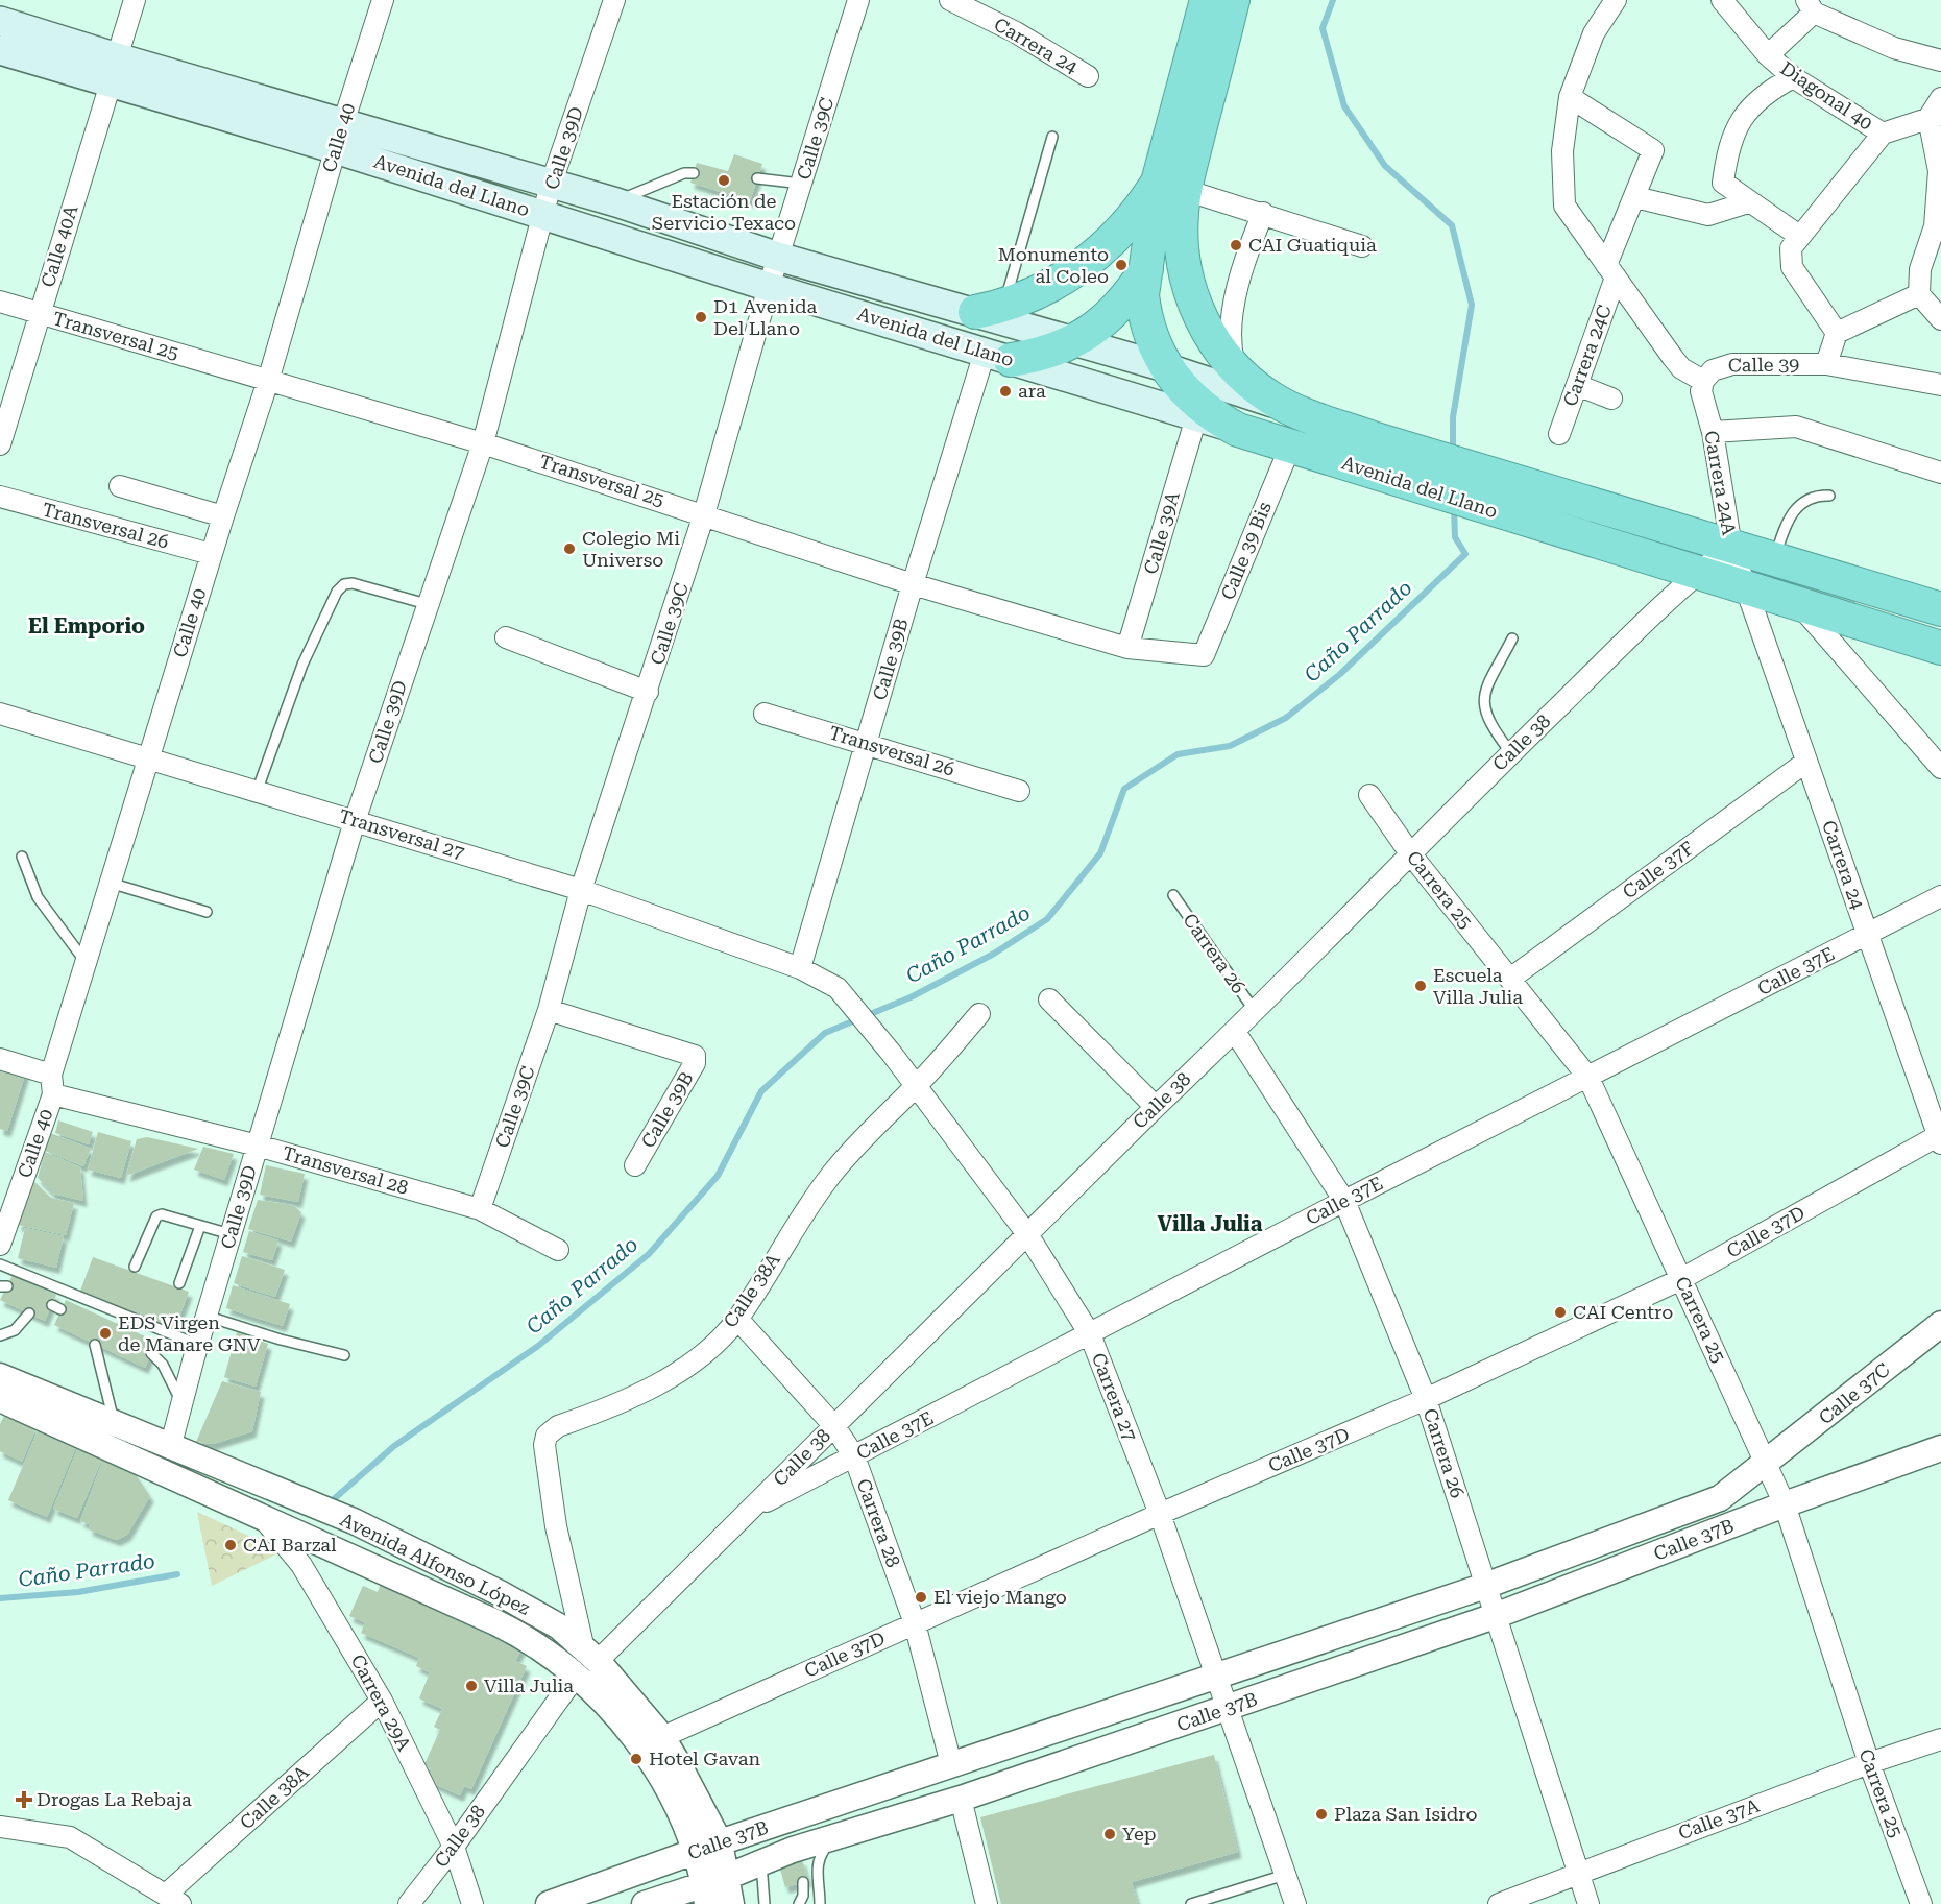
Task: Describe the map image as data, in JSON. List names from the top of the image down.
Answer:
{
  "streets": {
    "highway": ["Avenida del Llano"],
    "street": [
      "Carrera 24",
      "Diagonal 40",
      "Calle 40",
      "Calle 39C",
      "Calle 39D",
      "Calle 40A",
      "Transversal 25",
      "Carrera 24C",
      "Calle 39",
      "Carrera 24A",
      "Transversal 26",
      "Calle 39A",
      "Calle 39 Bis",
      "Calle 39B",
      "Calle 38",
      "Transversal 27",
      "Calle 37F",
      "Carrera 25",
      "Carrera 26",
      "Calle 37E",
      "Transversal 28",
      "Calle 37D",
      "Calle 38A",
      "Calle 37C",
      "Carrera 27",
      "Carrera 28",
      "Calle 37B",
      "Avenida Alfonso López",
      "Carrera 29A",
      "Calle 37A"
    ]
  },
  "crossings": [
    ["Carrera 24", "Avenida del Llano"],
    ["Carrera 24", "Carrera 24A"],
    ["Carrera 24", "Calle 37F"],
    ["Carrera 24", "Calle 37E"],
    ["Carrera 24", "Calle 37D"],
    ["Calle 40", "Avenida del Llano"],
    ["Calle 40", "Transversal 25"],
    ["Calle 40", "Transversal 26"],
    ["Calle 40", "Transversal 27"],
    ["Calle 40", "Transversal 28"],
    ["Calle 39C", "Avenida del Llano"],
    ["Calle 39C", "Transversal 25"],
    ["Calle 39C", "Calle 39B"],
    ["Calle 39C", "Transversal 27"],
    ["Calle 39C", "Transversal 28"],
    ["Calle 39D", "Avenida del Llano"],
    ["Calle 39D", "Transversal 25"],
    ["Calle 39D", "Transversal 27"],
    ["Calle 39D", "Transversal 28"],
    ["Calle 39D", "Avenida Alfonso López"],
    ["Avenida del Llano", "Calle 40A"],
    ["Avenida del Llano", "Carrera 24A"],
    ["Avenida del Llano", "Calle 39A"],
    ["Avenida del Llano", "Calle 39 Bis"],
    ["Avenida del Llano", "Calle 39B"],
    ["Avenida del Llano", "Calle 38"],
    ["Calle 40A", "Transversal 25"],
    ["Transversal 25", "Calle 39A"],
    ["Transversal 25", "Calle 39 Bis"],
    ["Transversal 25", "Calle 39B"],
    ["Carrera 24C", "Calle 39"],
    ["Calle 39", "Carrera 24A"],
    ["Carrera 24A", "Calle 38"],
    ["Transversal 26", "Calle 39B"],
    ["Calle 39B", "Transversal 27"],
    ["Calle 39B", "Carrera 27"],
    ["Calle 38", "Carrera 25"],
    ["Calle 38", "Carrera 26"],
    ["Calle 38", "Calle 37E"],
    ["Calle 38", "Calle 38A"],
    ["Calle 38", "Carrera 27"],
    ["Calle 38", "Carrera 28"],
    ["Calle 38", "Avenida Alfonso López"],
    ["Calle 38", "Carrera 29A"],
    ["Transversal 27", "Carrera 27"],
    ["Calle 37F", "Carrera 25"],
    ["Carrera 25", "Calle 37E"],
    ["Carrera 25", "Calle 37D"],
    ["Carrera 25", "Calle 37C"],
    ["Carrera 25", "Calle 37B"],
    ["Carrera 25", "Calle 37A"],
    ["Carrera 26", "Calle 37E"],
    ["Carrera 26", "Calle 37D"],
    ["Carrera 26", "Calle 37B"],
    ["Carrera 26", "Calle 37A"],
    ["Calle 37E", "Carrera 27"],
    ["Calle 37E", "Carrera 28"],
    ["Calle 37D", "Carrera 27"],
    ["Calle 37D", "Carrera 28"],
    ["Calle 37D", "Avenida Alfonso López"],
    ["Calle 38A", "Carrera 27"],
    ["Calle 38A", "Carrera 28"],
    ["Calle 38A", "Avenida Alfonso López"],
    ["Calle 38A", "Carrera 29A"],
    ["Calle 37C", "Calle 37B"],
    ["Carrera 27", "Calle 37B"],
    ["Carrera 28", "Calle 37B"],
    ["Calle 37B", "Avenida Alfonso López"],
    ["Avenida Alfonso López", "Carrera 29A"]
  ],
  "districts": ["El Emporio", "Villa Julia"],
  "water": ["Caño Parrado"],
  "places": {
    "other": [
      "Estación de Servicio Texaco",
      "CAI Guatiquia",
      "Monumento al Coleo",
      "D1 Avenida Del Llano",
      "ara",
      "Colegio Mi Universo",
      "Escuela Villa Julia",
      "CAI Centro",
      "EDS Virgen de Manare GNV",
      "CAI Barzal",
      "El viejo Mango",
      "Villa Julia",
      "Hotel Gavan",
      "Plaza San Isidro",
      "Yep"
    ],
    "health": ["Drogas La Rebaja"]
  }
}
